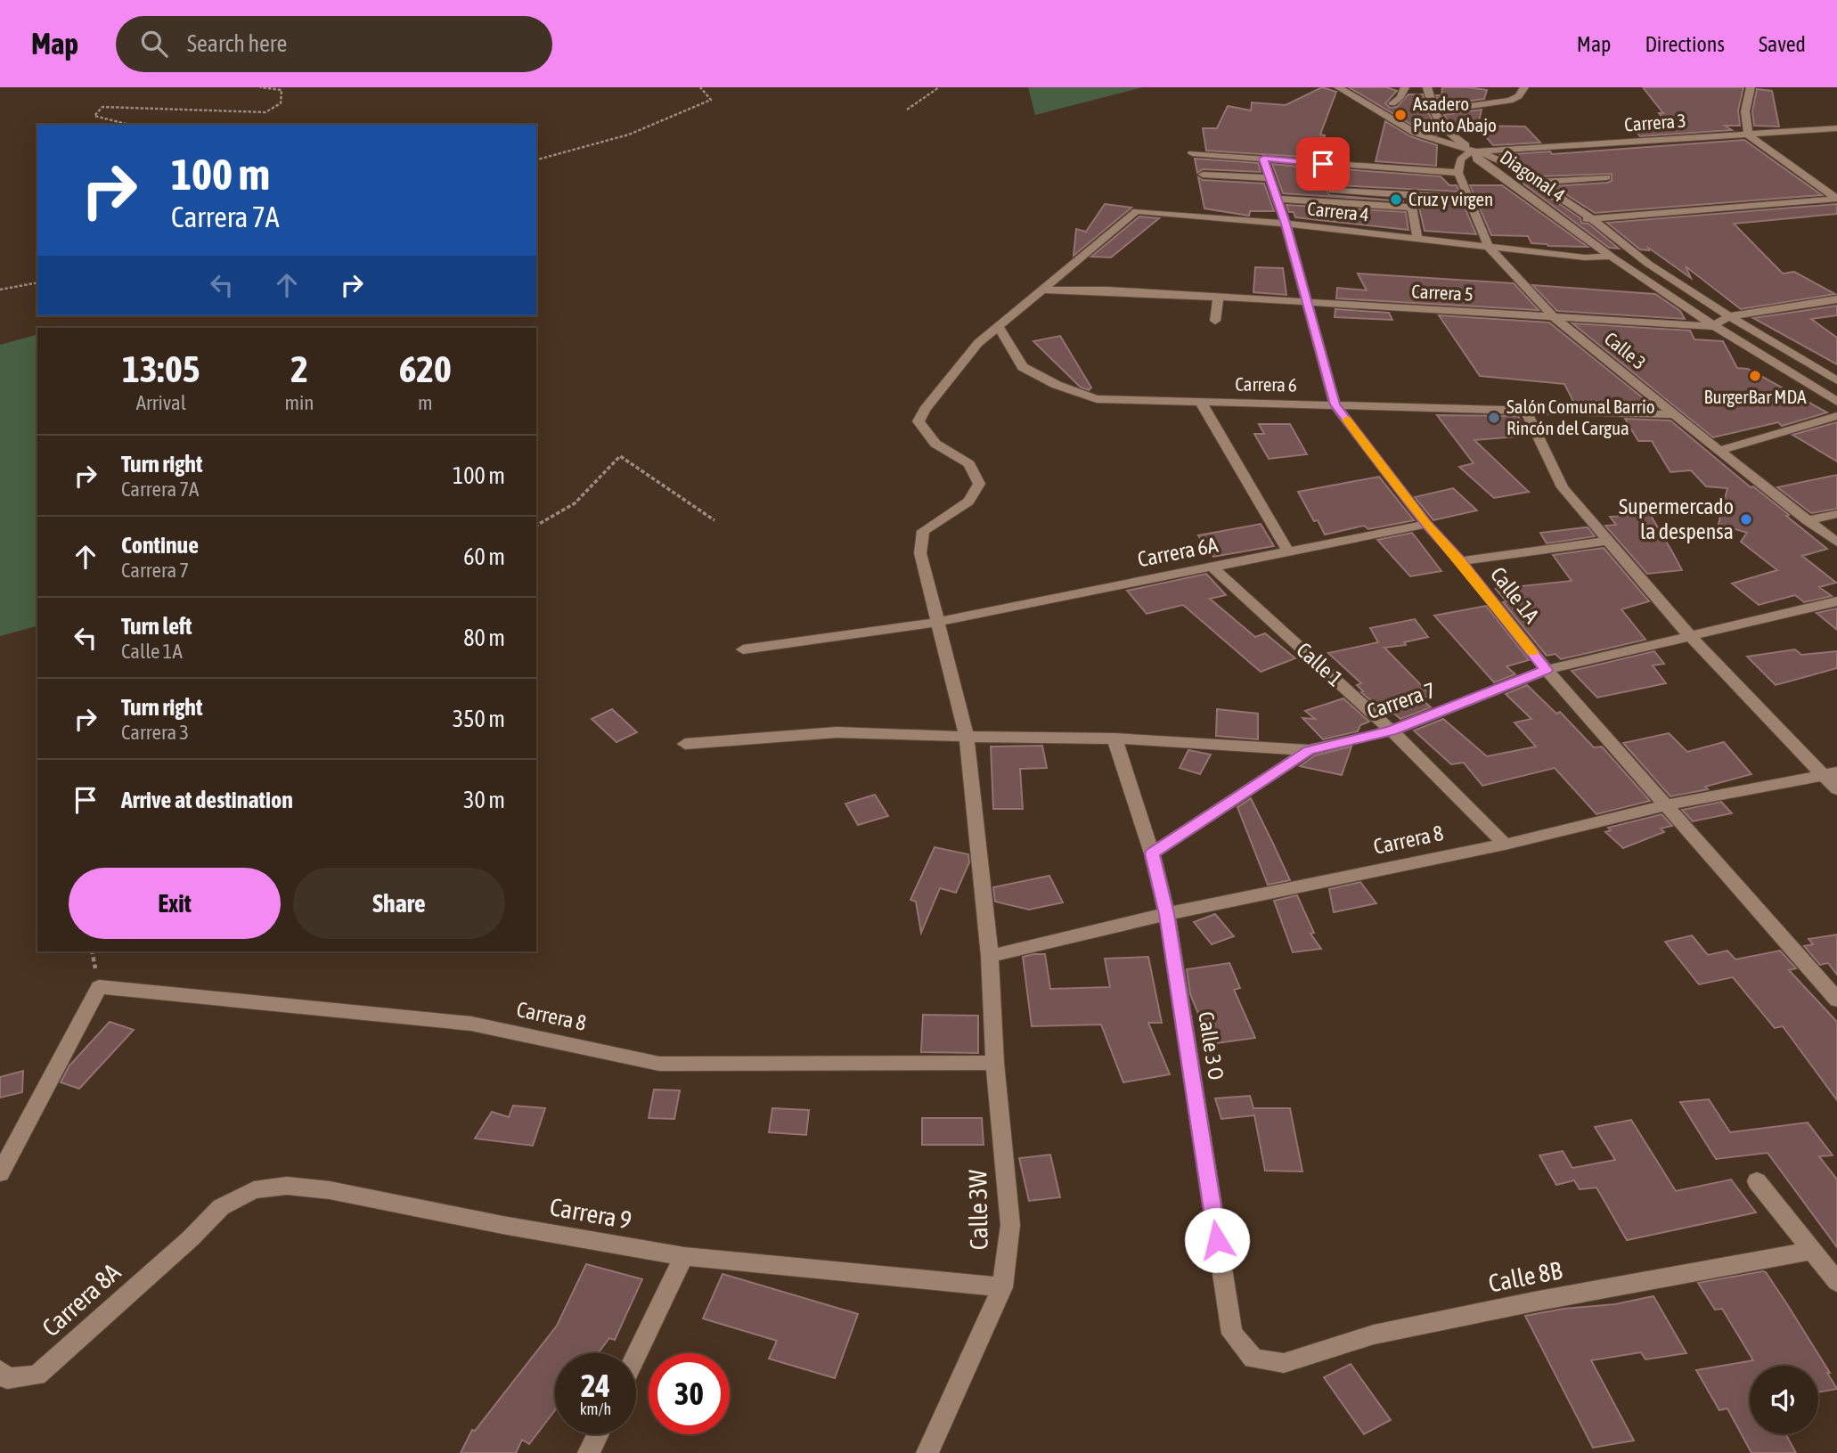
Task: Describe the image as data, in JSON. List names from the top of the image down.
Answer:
{
  "streets": {
    "street": [
      "Carrera 3",
      "Diagonal 4",
      "Carrera 4",
      "Carrera 5",
      "Calle 3",
      "Carrera 6",
      "Carrera 6A",
      "Calle 1A",
      "Calle 1",
      "Carrera 7",
      "Carrera 8",
      "Calle 3 O",
      "Calle 3W",
      "Carrera 9",
      "Calle 8B",
      "Carrera 8A"
    ]
  },
  "crossings": [
    ["Carrera 3", "Diagonal 4"],
    ["Diagonal 4", "Carrera 4"],
    ["Diagonal 4", "Carrera 5"],
    ["Carrera 4", "Carrera 5"],
    ["Carrera 4", "Calle 3"],
    ["Carrera 4", "Calle 1A"],
    ["Carrera 5", "Calle 3"],
    ["Carrera 5", "Calle 1A"],
    ["Calle 3", "Carrera 6"],
    ["Carrera 6", "Calle 1A"],
    ["Carrera 6", "Calle 3W"],
    ["Carrera 6A", "Calle 1A"],
    ["Carrera 6A", "Calle 1"],
    ["Carrera 6A", "Calle 3W"],
    ["Calle 1A", "Carrera 7"],
    ["Calle 1A", "Carrera 8"],
    ["Calle 1", "Carrera 7"],
    ["Calle 1", "Carrera 8"],
    ["Carrera 7", "Calle 3 O"],
    ["Carrera 7", "Calle 3W"],
    ["Carrera 8", "Calle 3 O"],
    ["Carrera 8", "Calle 3W"],
    ["Calle 3 O", "Calle 8B"],
    ["Calle 3W", "Carrera 9"],
    ["Carrera 9", "Carrera 8A"]
  ],
  "places": [
    "Asadero Punto Abajo",
    "Cruz y virgen",
    "BurgerBar MDA",
    "Salón Comunal Barrio Rincón del Cargua",
    "Supermercado la despensa"
  ],
  "page": {
    "header": "Map",
    "search": "Search here",
    "nav": ["Map", "Directions", "Saved"],
    "turn": ["100 m", "Carrera 7A"],
    "eta": [
      "13:05",
      "Arrival",
      "2",
      "min",
      "620",
      "m"
    ],
    "list": [
      {
        "name": "Turn right",
        "note": "Carrera 7A",
        "value": "100 m"
      },
      {
        "name": "Continue",
        "note": "Carrera 7",
        "value": "60 m"
      },
      {
        "name": "Turn left",
        "note": "Calle 1A",
        "value": "80 m"
      },
      {
        "name": "Turn right",
        "note": "Carrera 3",
        "value": "350 m"
      },
      {
        "name": "Arrive at destination",
        "value": "30 m"
      }
    ],
    "buttons": ["Exit", "Share"],
    "speed": "24 km/h",
    "limit": "30"
  }
}
